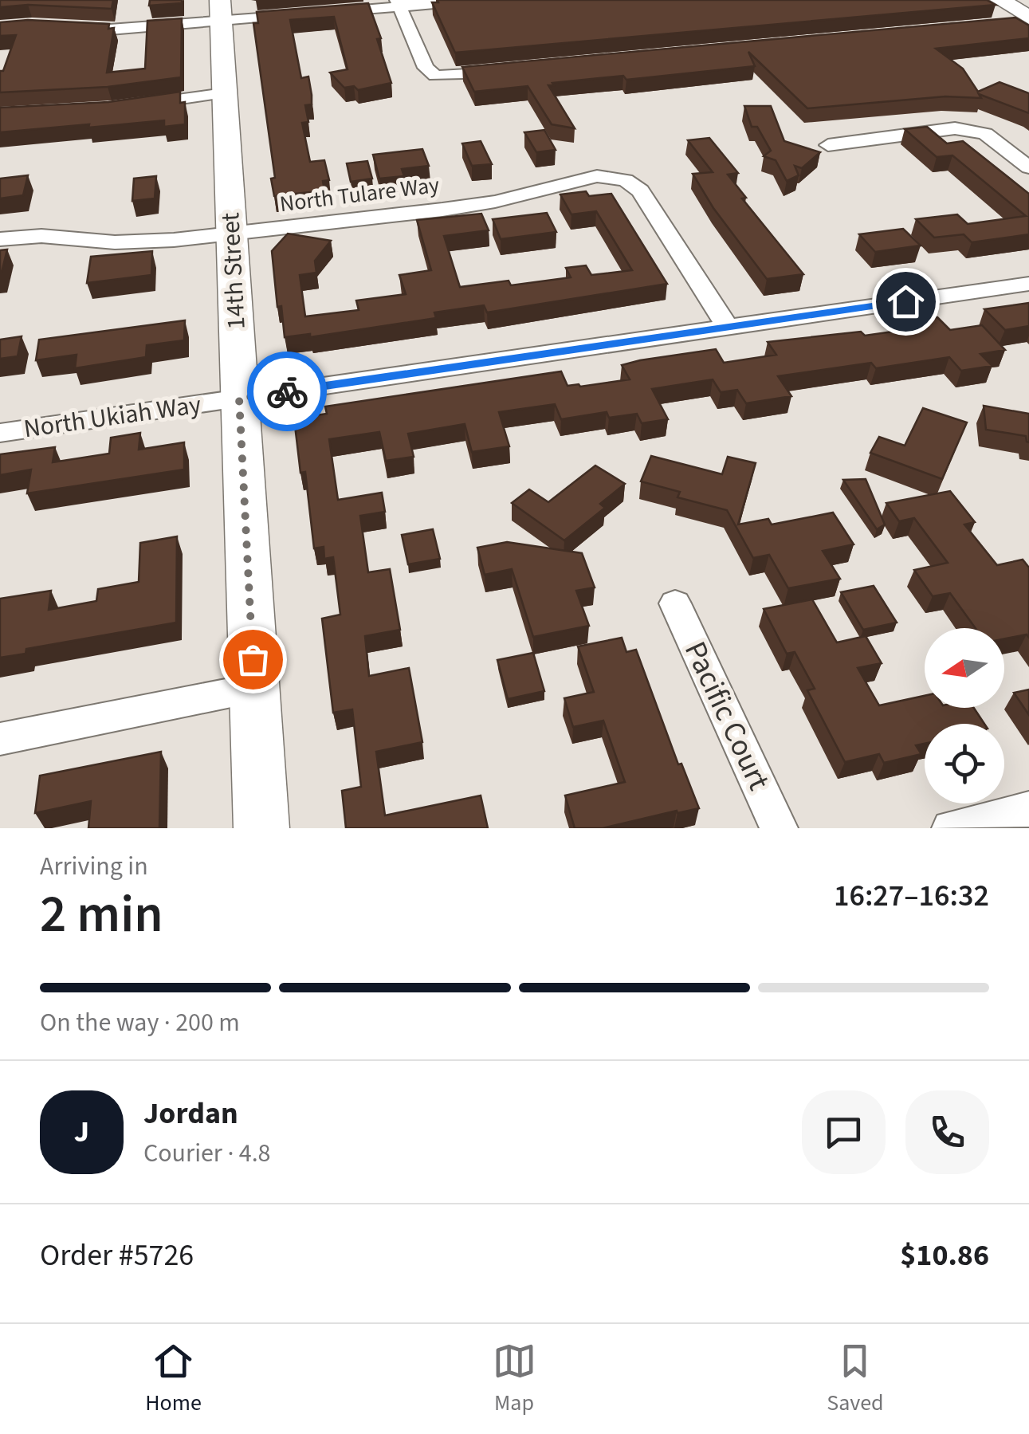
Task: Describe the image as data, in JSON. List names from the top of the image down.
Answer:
{
  "streets": {
    "street": [
      "North Tulare Way",
      "14th Street",
      "North Ukiah Way",
      "Pacific Court"
    ]
  },
  "crossings": [
    ["North Tulare Way", "14th Street"],
    ["North Tulare Way", "North Ukiah Way"],
    ["14th Street", "North Ukiah Way"]
  ],
  "north": "left",
  "page": {
    "heading": ["2 min", "Arriving in", "16:27–16:32"],
    "panel": [
      "Jordan",
      "Courier · 4.8",
      "Order #5726",
      "$10.86"
    ],
    "bar": "On the way · 200 m",
    "round": "J",
    "tabs": ["Home", "Map", "Saved"]
  }
}
